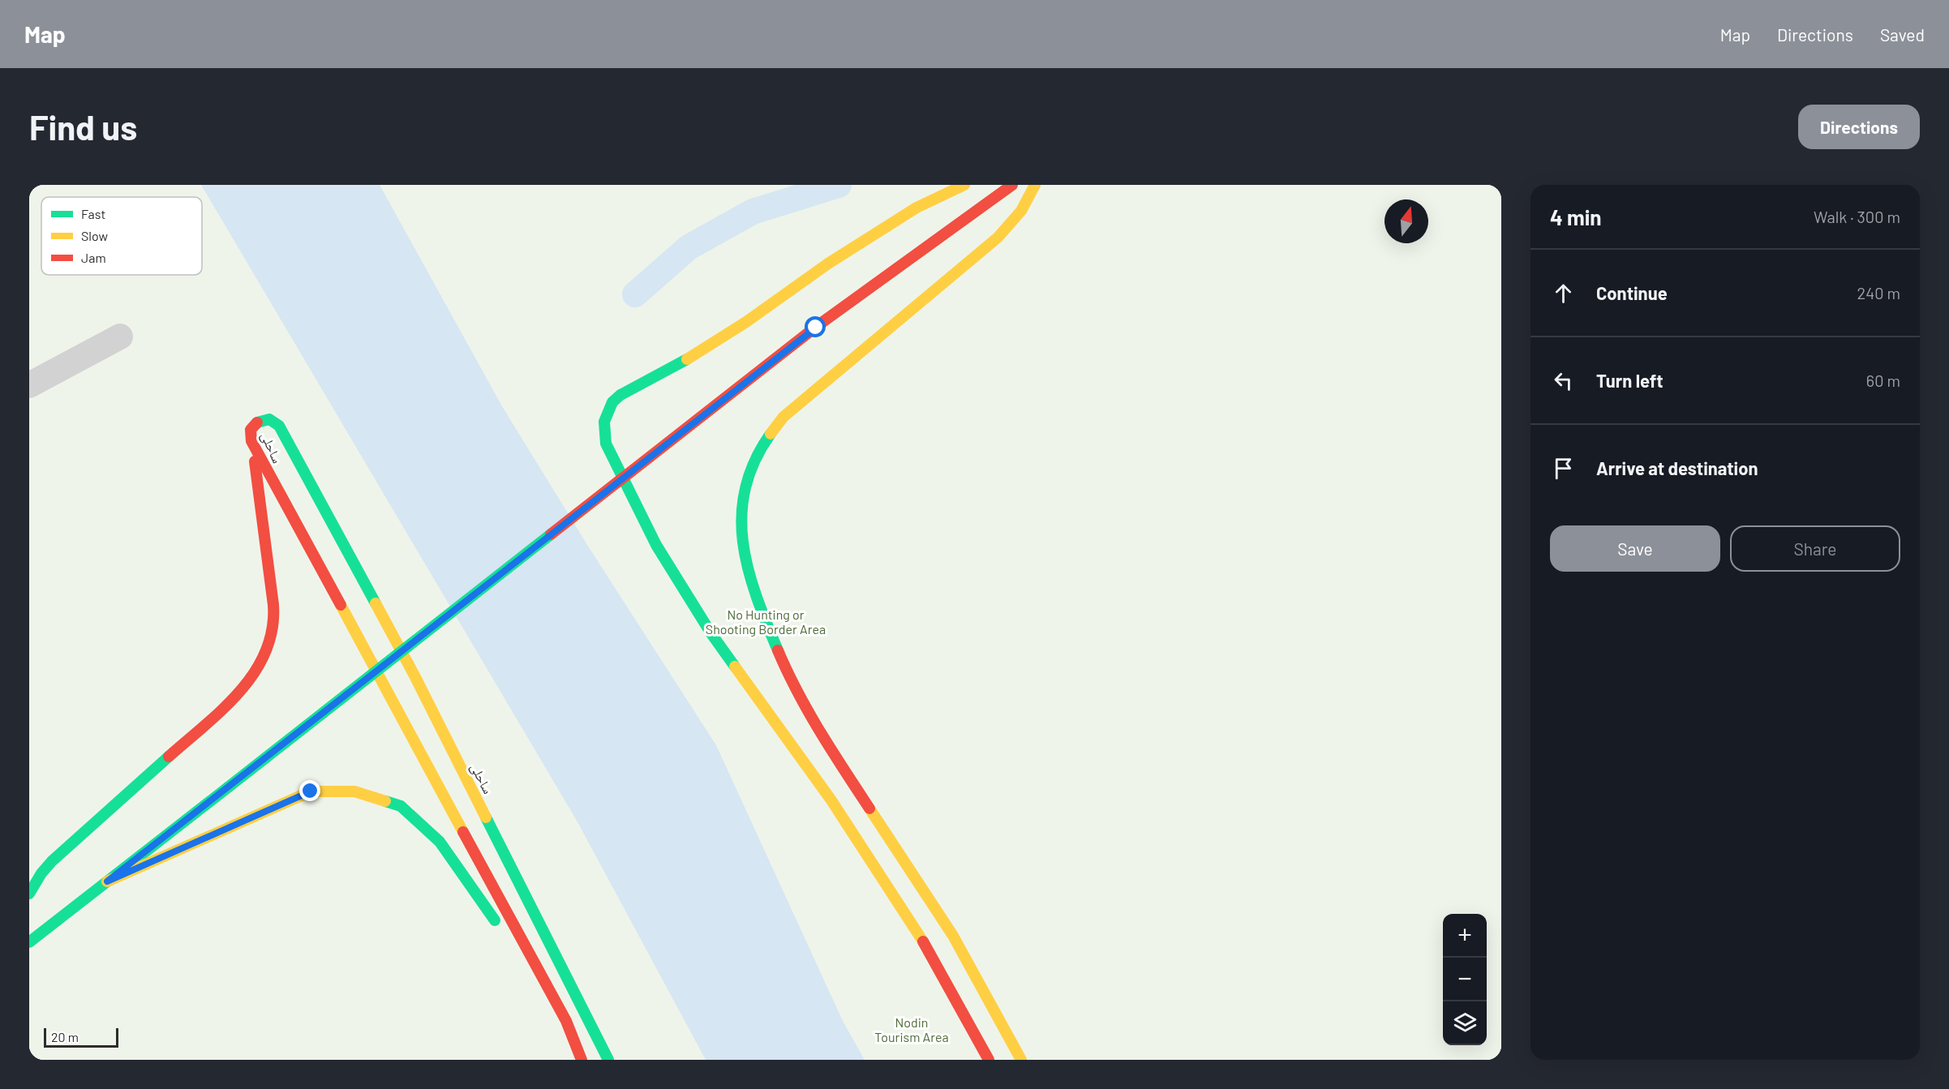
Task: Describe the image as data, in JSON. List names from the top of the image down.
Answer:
{
  "streets": {
    "street": ["ساحلی"]
  },
  "parks": ["No Hunting or Shooting Border Area", "Nodin Tourism Area"],
  "legend": ["Fast", "Slow", "Jam"],
  "scale_bar": "20 m",
  "north": "top",
  "page": {
    "header": "Map",
    "nav": ["Map", "Directions", "Saved"],
    "buttons": [
      "Directions",
      ["Save", "Share"]
    ],
    "title": "Find us",
    "heading": ["4 min", "Walk · 300 m"],
    "list": [
      ["Continue", "240 m"],
      ["Turn left", "60 m"],
      "Arrive at destination"
    ],
    "map_buttons": ["+", "−"],
    "scale": "20 m"
  }
}
